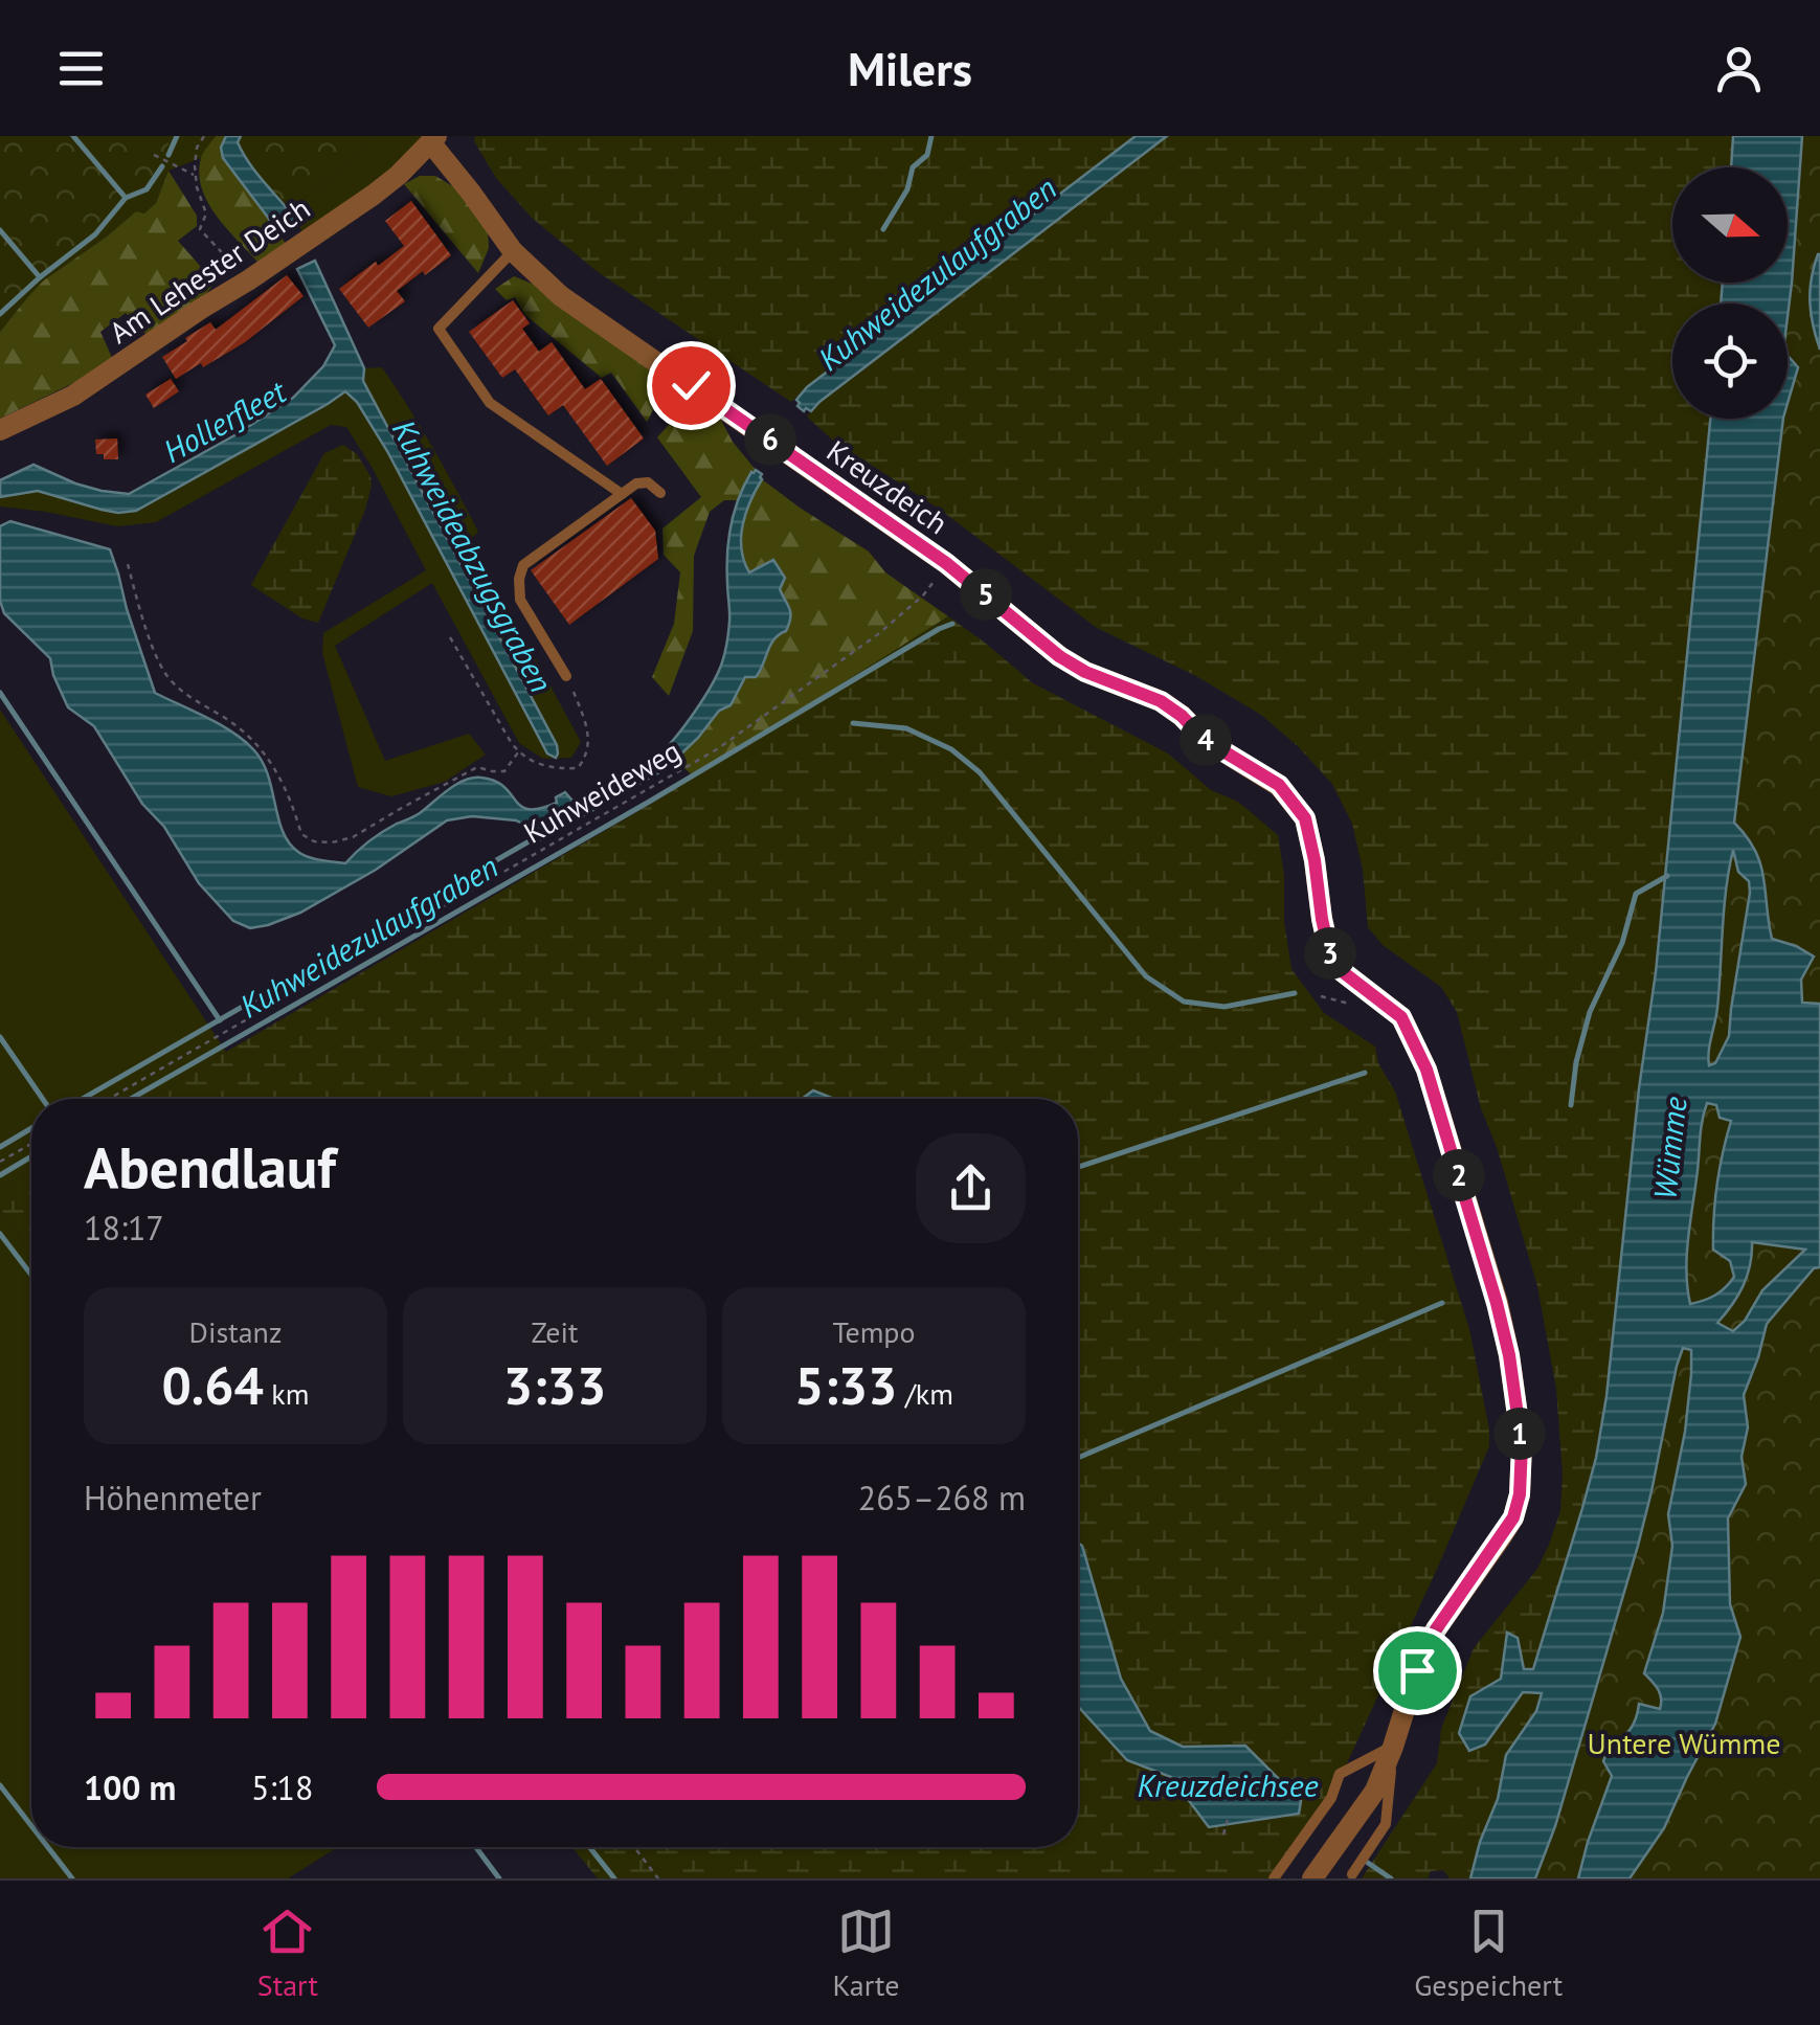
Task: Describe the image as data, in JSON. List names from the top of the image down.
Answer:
{
  "streets": {
    "street": ["Am Lehester Deich", "Kreuzdeich"],
    "path": ["Kuhweideweg"]
  },
  "crossings": [
    ["Am Lehester Deich", "Kreuzdeich"],
    ["Kreuzdeich", "Kuhweideweg"]
  ],
  "water": [
    "Kuhweidezulaufgraben",
    "Hollerfleet",
    "Kuhweideabzugsgraben",
    "Wümme",
    "Kreuzdeichsee"
  ],
  "parks": ["Untere Wümme"],
  "north": "right",
  "page": {
    "header": "Milers",
    "pins": [
      "6",
      "5",
      "4",
      "3",
      "2",
      "1"
    ],
    "heading": ["Abendlauf", "18:17"],
    "stats": [
      ["Distanz", "0.64 km"],
      ["Zeit", "3:33"],
      ["Tempo", "5:33 /km"]
    ],
    "chart": ["Höhenmeter", "265–268 m"],
    "list": [
      {
        "name": "100 m",
        "note": "5:18"
      }
    ],
    "tabs": ["Start", "Karte", "Gespeichert"]
  }
}
